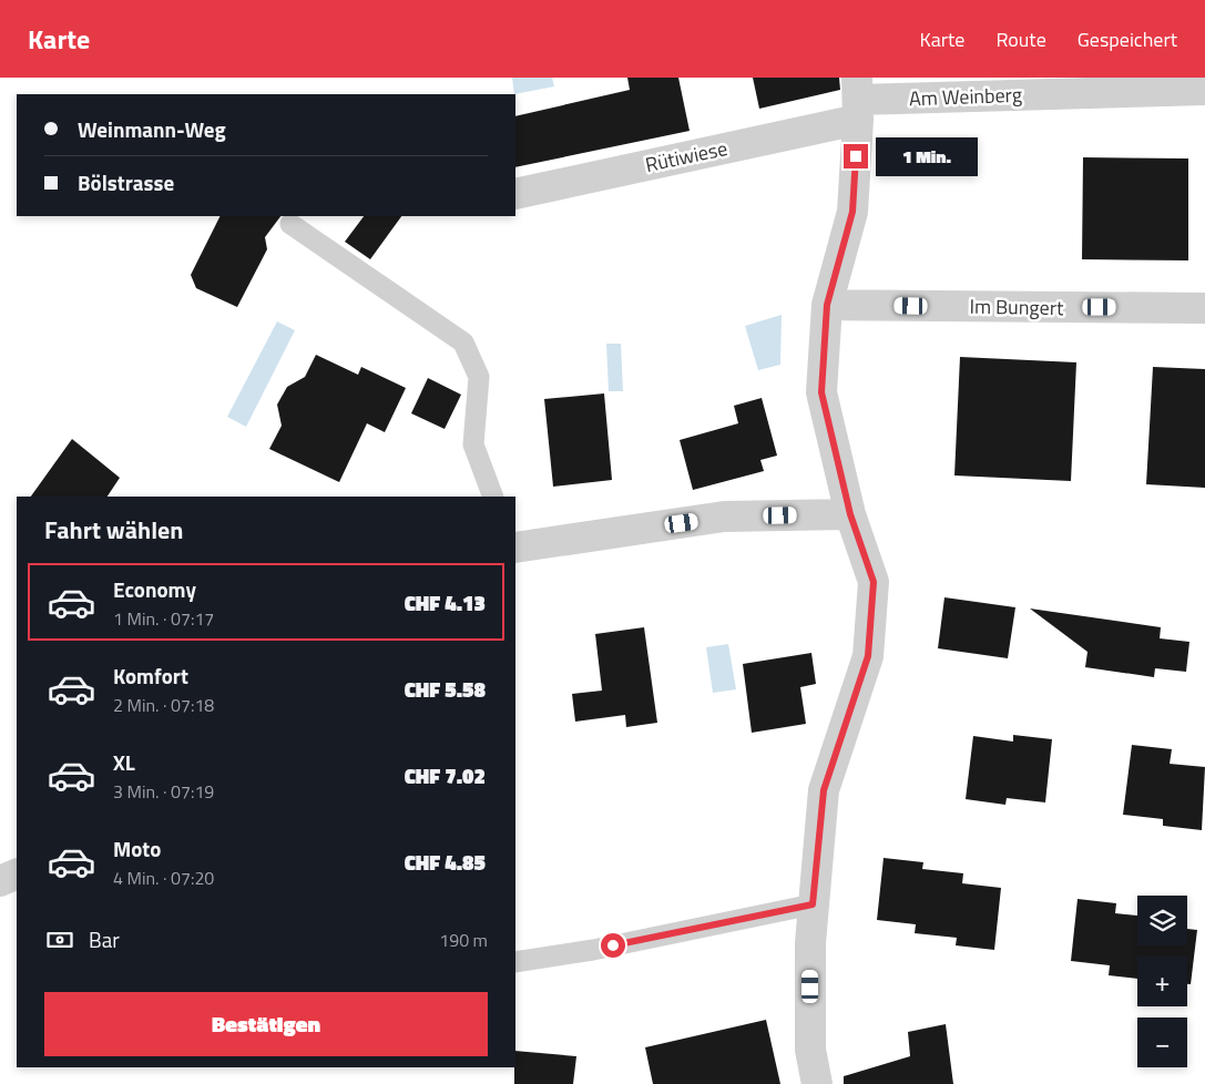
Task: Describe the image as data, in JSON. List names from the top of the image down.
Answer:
{
  "streets": {
    "street": ["Am Weinberg", "Rütiwiese", "Im Bungert"]
  },
  "crossings": [
    ["Am Weinberg", "Rütiwiese"]
  ],
  "page": {
    "header": "Karte",
    "nav": ["Karte", "Route", "Gespeichert"],
    "banner": ["Weinmann-Weg", "Bölstrasse"],
    "bubble": "1 Min.",
    "heading": "Fahrt wählen",
    "list": [
      {
        "name": "Economy",
        "note": "1 Min. · 07:17",
        "value": "CHF 4.13"
      },
      {
        "name": "Komfort",
        "note": "2 Min. · 07:18",
        "value": "CHF 5.58"
      },
      {
        "name": "XL",
        "note": "3 Min. · 07:19",
        "value": "CHF 7.02"
      },
      {
        "name": "Moto",
        "note": "4 Min. · 07:20",
        "value": "CHF 4.85"
      }
    ],
    "map_buttons": ["+", "−"],
    "pay": ["Bar", "190 m"],
    "buttons": "Bestätigen"
  }
}
